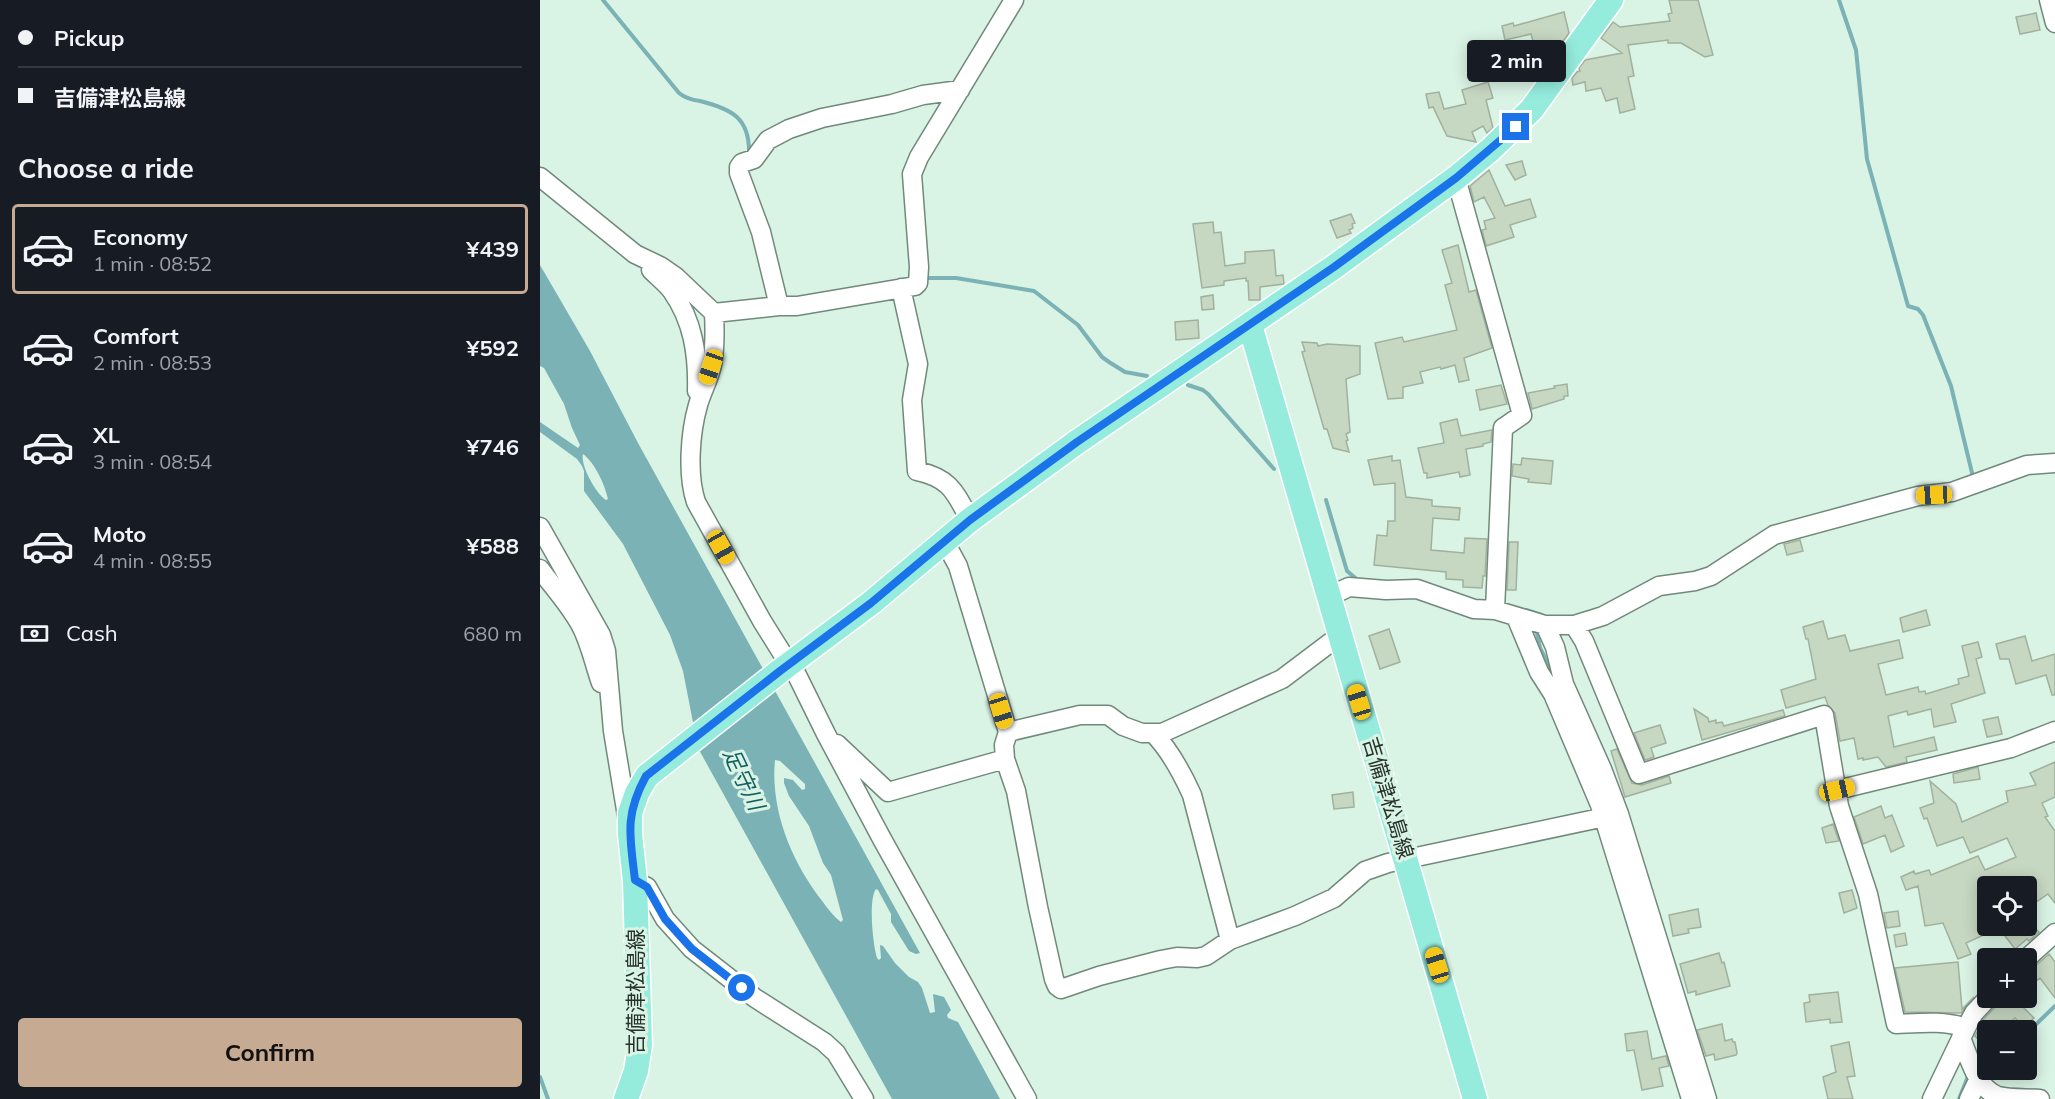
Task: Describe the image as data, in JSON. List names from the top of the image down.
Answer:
{
  "streets": {
    "main road": ["吉備津松島線"]
  },
  "water": ["足守川"],
  "page": {
    "banner": ["Pickup", "吉備津松島線"],
    "bubble": "2 min",
    "heading": "Choose a ride",
    "list": [
      {
        "name": "Economy",
        "note": "1 min · 08:52",
        "value": "¥439"
      },
      {
        "name": "Comfort",
        "note": "2 min · 08:53",
        "value": "¥592"
      },
      {
        "name": "XL",
        "note": "3 min · 08:54",
        "value": "¥746"
      },
      {
        "name": "Moto",
        "note": "4 min · 08:55",
        "value": "¥588"
      }
    ],
    "pay": ["Cash", "680 m"],
    "map_buttons": ["+", "−"],
    "buttons": "Confirm"
  }
}
